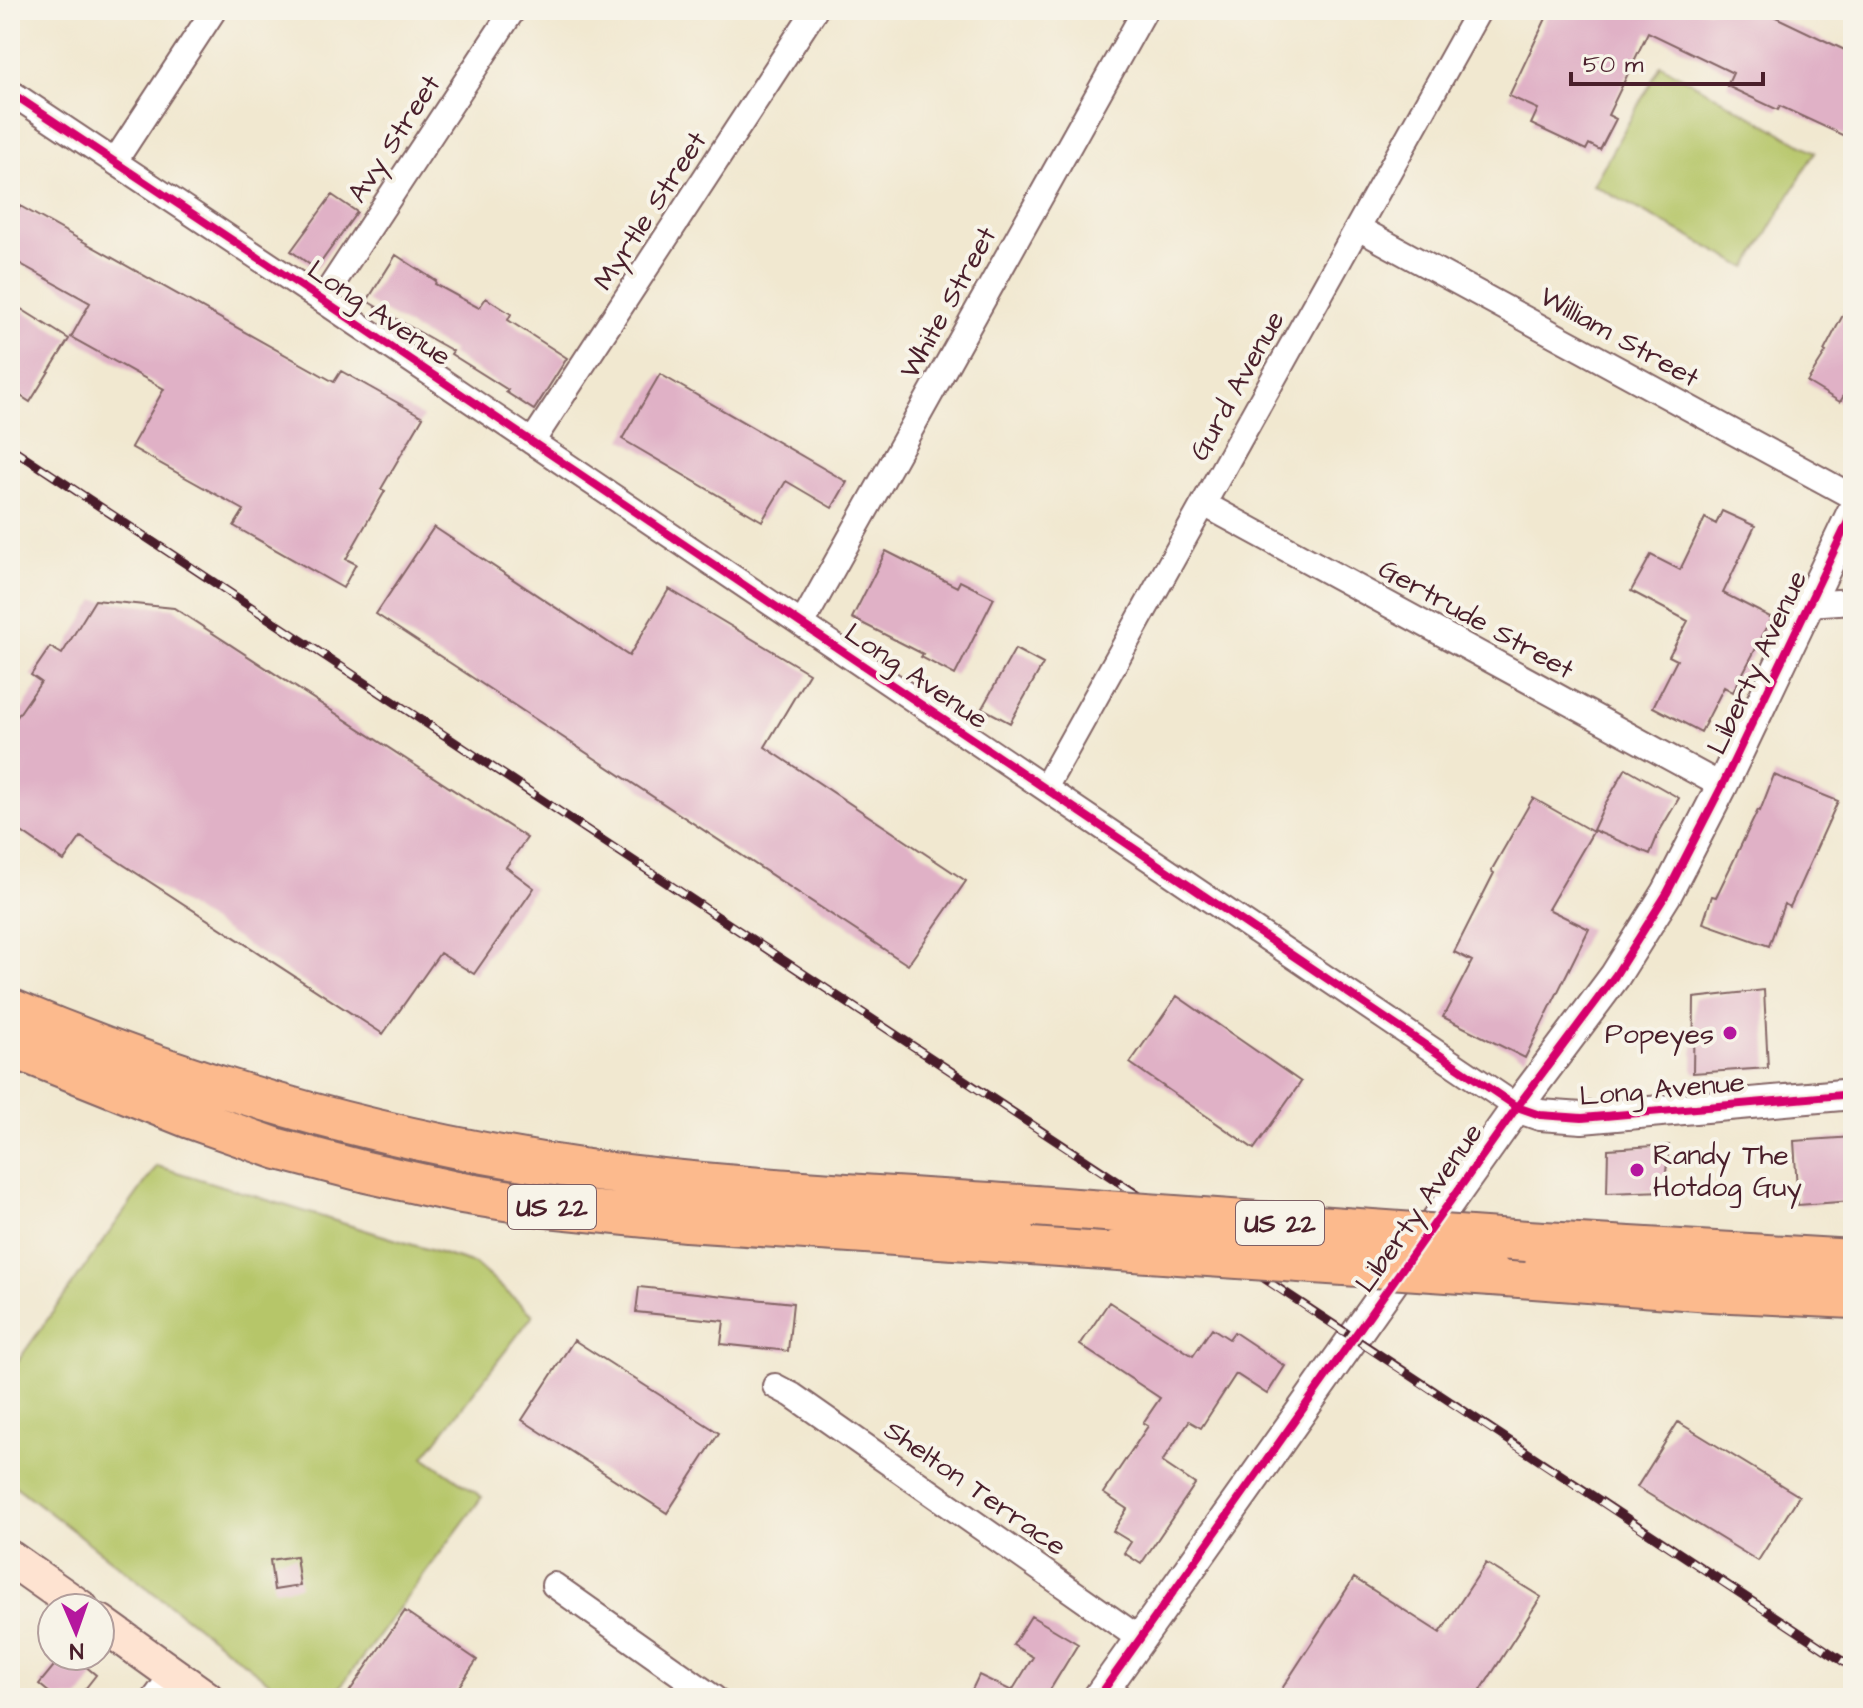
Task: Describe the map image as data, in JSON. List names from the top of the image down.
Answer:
{
  "streets": {
    "highway": ["US 22"],
    "street": [
      "Avy Street",
      "Myrtle Street",
      "White Street",
      "Long Avenue",
      "William Street",
      "Gurd Avenue",
      "Gertrude Street",
      "Liberty Avenue",
      "Shelton Terrace"
    ]
  },
  "crossings": [
    ["Avy Street", "Long Avenue"],
    ["Myrtle Street", "Long Avenue"],
    ["White Street", "Long Avenue"],
    ["Long Avenue", "Gurd Avenue"],
    ["Long Avenue", "Liberty Avenue"],
    ["William Street", "Gurd Avenue"],
    ["Gurd Avenue", "Gertrude Street"],
    ["Gertrude Street", "Liberty Avenue"],
    ["Liberty Avenue", "Shelton Terrace"]
  ],
  "places": ["Popeyes", "Randy The Hotdog Guy"],
  "scale_bar": "50 m",
  "north": "bottom"
}
